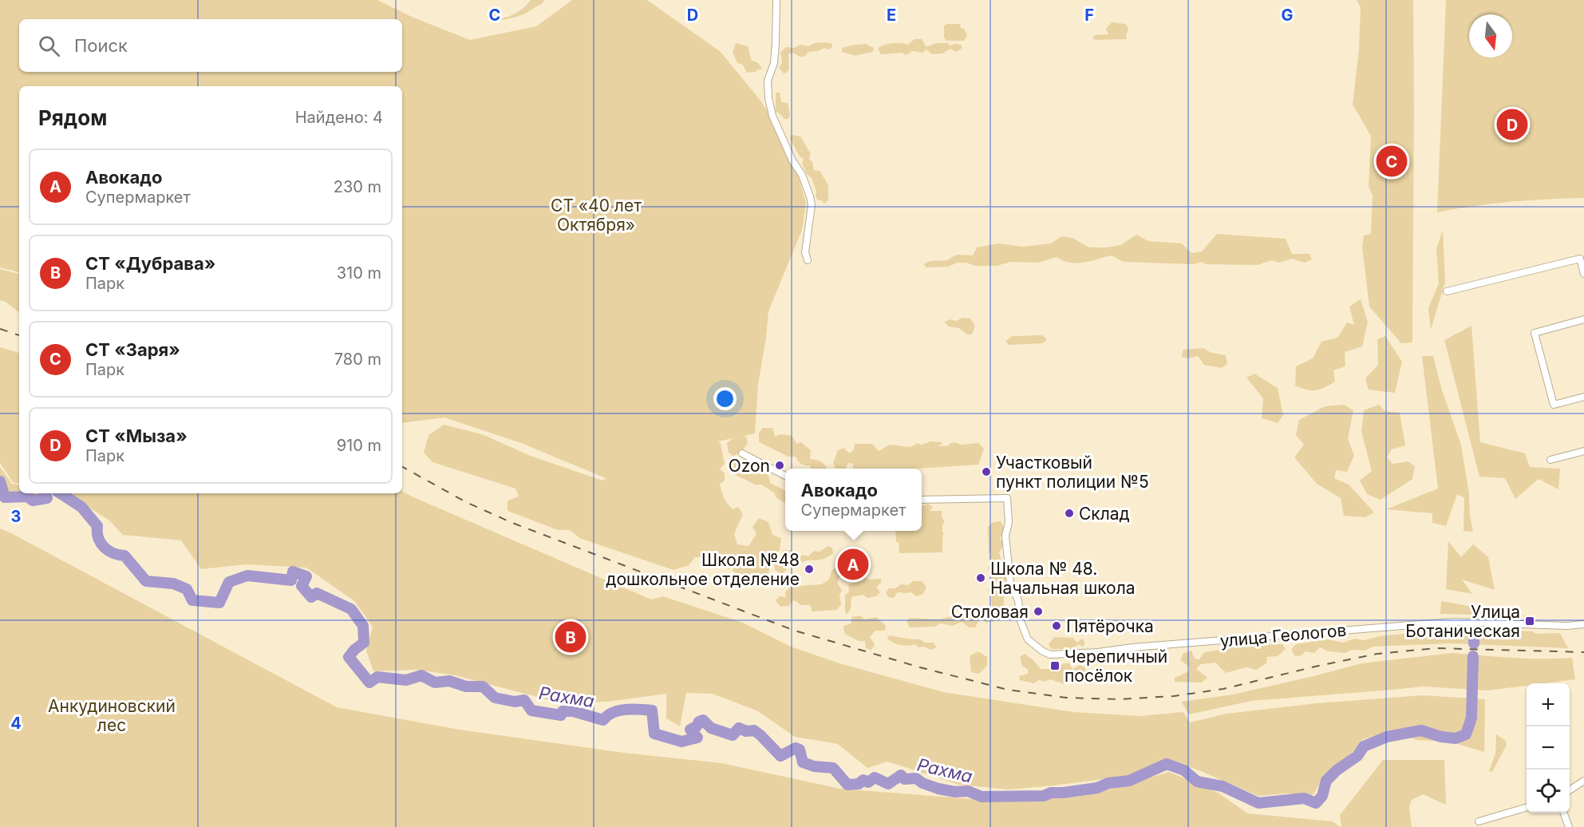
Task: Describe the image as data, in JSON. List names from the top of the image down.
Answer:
{
  "streets": {
    "street": ["улица Геологов"]
  },
  "water": ["Рахма"],
  "parks": ["СТ «40 лет Октября»", "Анкудиновский лес"],
  "places": {
    "other": [
      "Ozon",
      "Участковый пункт полиции №5",
      "Склад",
      "Школа №48 дошкольное отделение",
      "Школа № 48. Начальная школа",
      "Столовая",
      "Пятёрочка"
    ],
    "transit": ["Улица Ботаническая", "Черепичный посёлок"]
  },
  "north": "bottom",
  "page": {
    "search": "Поиск",
    "heading": ["Рядом", "Найдено: 4"],
    "pins": [
      "D",
      "C",
      "A",
      "B"
    ],
    "list": [
      {
        "mark": "A",
        "name": "Авокадо",
        "note": "Супермаркет",
        "value": "230 m"
      },
      {
        "mark": "B",
        "name": "СТ «Дубрава»",
        "note": "Парк",
        "value": "310 m"
      },
      {
        "mark": "C",
        "name": "СТ «Заря»",
        "note": "Парк",
        "value": "780 m"
      },
      {
        "mark": "D",
        "name": "СТ «Мыза»",
        "note": "Парк",
        "value": "910 m"
      }
    ],
    "popup": ["Авокадо", "Супермаркет"],
    "map_buttons": ["+", "−"]
  },
  "grid": {
    "columns": [
      "C",
      "D",
      "E",
      "F",
      "G"
    ],
    "rows": ["3", "4"]
  }
}
